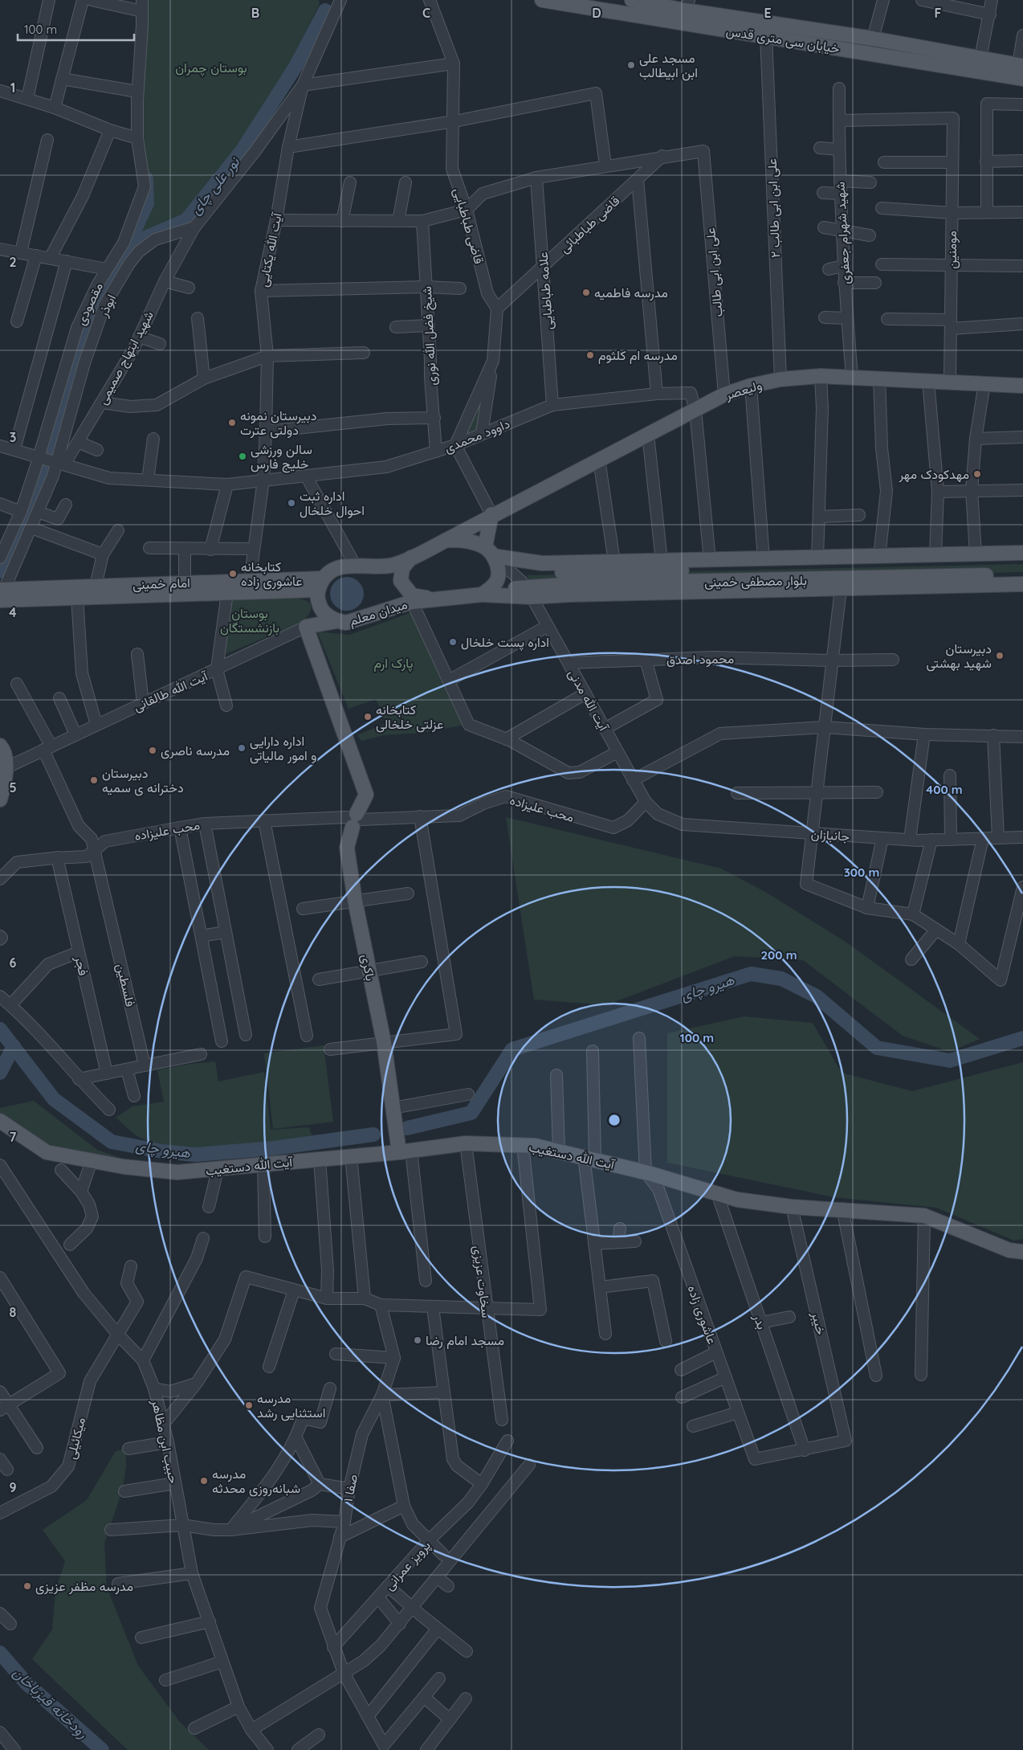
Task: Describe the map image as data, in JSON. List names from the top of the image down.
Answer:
{
  "streets": {
    "main road": [
      "خیابان سی متری قدس",
      "ولیعصر",
      "بلوار مصطفی خمینی",
      "امام خمینی",
      "میدان معلم",
      "آیت الله طالقانی",
      "باکری",
      "آیت الله دستغیب"
    ],
    "street": [
      "علی ابن ابی طالب ۲",
      "قاضی طباطبائی",
      "قاضی طباطبایی",
      "شهید شهرام جعفری",
      "آیت الله یکتایی",
      "مومنین",
      "علی ابن ابی طالب",
      "علامه طباطبایی",
      "مقصودی",
      "ابوذر",
      "شیخ فضل الله نوری",
      "شهید ابتهاج صمیمی",
      "داوود محمدی",
      "محمود اصدق",
      "آیت‌ الله مدنی",
      "محب علیزاده",
      "جانبازان",
      "فجر",
      "فلسطین",
      "سخاوت عزیزی",
      "عاشوری زاده",
      "بدر",
      "خیبر",
      "میکائیلی",
      "حبیب ابن مظاهر",
      "صفا ۱",
      "پرویز عمرانی"
    ]
  },
  "crossings": [
    ["خیابان سی متری قدس", "علی ابن ابی طالب ۲"],
    ["علی ابن ابی طالب ۲", "ولیعصر"],
    ["قاضی طباطبائی", "قاضی طباطبایی"],
    ["قاضی طباطبائی", "علی ابن ابی طالب"],
    ["قاضی طباطبائی", "علامه طباطبایی"],
    ["شهید شهرام جعفری", "مومنین"],
    ["شهید شهرام جعفری", "ولیعصر"],
    ["آیت الله یکتایی", "داوود محمدی"],
    ["آیت الله یکتایی", "امام خمینی"],
    ["مومنین", "ولیعصر"],
    ["علی ابن ابی طالب", "ولیعصر"],
    ["علامه طباطبایی", "داوود محمدی"],
    ["مقصودی", "داوود محمدی"],
    ["ابوذر", "شهید ابتهاج صمیمی"],
    ["ابوذر", "داوود محمدی"],
    ["ابوذر", "امام خمینی"],
    ["شیخ فضل الله نوری", "داوود محمدی"],
    ["شهید ابتهاج صمیمی", "داوود محمدی"],
    ["ولیعصر", "داوود محمدی"],
    ["ولیعصر", "بلوار مصطفی خمینی"],
    ["ولیعصر", "میدان معلم"],
    ["ولیعصر", "آیت‌ الله مدنی"],
    ["بلوار مصطفی خمینی", "میدان معلم"],
    ["بلوار مصطفی خمینی", "آیت‌ الله مدنی"],
    ["امام خمینی", "میدان معلم"],
    ["میدان معلم", "آیت الله طالقانی"],
    ["میدان معلم", "آیت‌ الله مدنی"],
    ["محمود اصدق", "آیت‌ الله مدنی"],
    ["آیت الله طالقانی", "باکری"],
    ["آیت‌ الله مدنی", "محب علیزاده"],
    ["آیت‌ الله مدنی", "جانبازان"],
    ["محب علیزاده", "جانبازان"],
    ["محب علیزاده", "فجر"],
    ["محب علیزاده", "باکری"],
    ["محب علیزاده", "فلسطین"],
    ["باکری", "آیت الله دستغیب"],
    ["آیت الله دستغیب", "سخاوت عزیزی"],
    ["آیت الله دستغیب", "عاشوری زاده"],
    ["آیت الله دستغیب", "بدر"],
    ["آیت الله دستغیب", "خیبر"],
    ["عاشوری زاده", "بدر"],
    ["عاشوری زاده", "خیبر"],
    ["بدر", "خیبر"],
    ["میکائیلی", "حبیب ابن مظاهر"],
    ["صفا ۱", "پرویز عمرانی"]
  ],
  "water": ["نور علی چای", "هیرو چای", "رودخانه قیزباخان"],
  "parks": ["بوستان چمران", "بوستان بازنشستگان", "پارک ارم"],
  "places": [
    "مسجد علی ابن ابیطالب",
    "مدرسه فاطمیه",
    "مدرسه ام کلثوم",
    "دبیرستان نمونه دولتی عترت",
    "سالن ورزشی خلیج فارس",
    "مهدکودک مهر",
    "اداره ثبت احوال خلخال",
    "کتابخانه عاشوری زاده",
    "اداره پست خلخال",
    "دبیرستان شهید بهشتی",
    "کتابخانه عزلتی خلخالی",
    "اداره دارایی و امور مالیاتی",
    "مدرسه ناصری",
    "دبیرستان دخترانه ی سمیه",
    "مسجد امام رضا",
    "مدرسه استثنایی رشد",
    "مدرسه شبانه‌روزی محدثه",
    "مدرسه مظفر عزیزی"
  ],
  "scale_bar": "100 m",
  "grid": {
    "columns": [
      "B",
      "C",
      "D",
      "E",
      "F"
    ],
    "rows": [
      "1",
      "2",
      "3",
      "4",
      "5",
      "6",
      "7",
      "8",
      "9"
    ]
  },
  "rings": [
    "400 m",
    "300 m",
    "200 m",
    "100 m"
  ]
}
